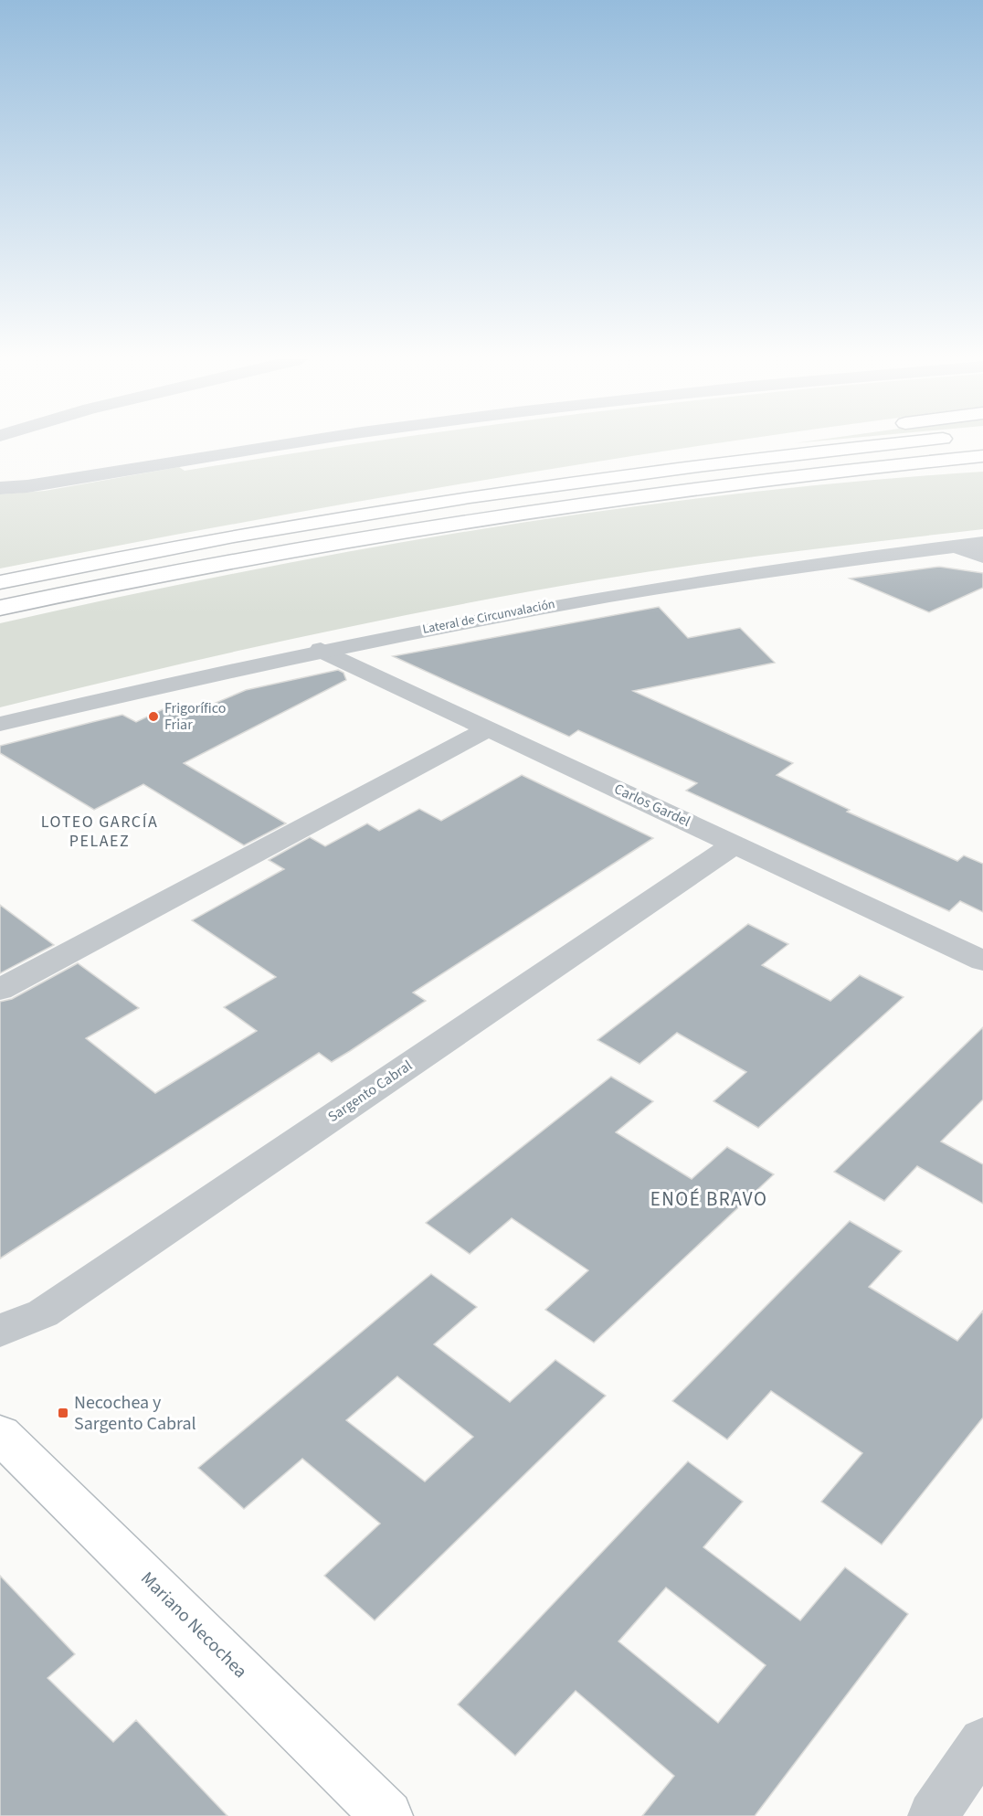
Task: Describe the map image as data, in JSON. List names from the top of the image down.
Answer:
{
  "streets": {
    "main road": ["Mariano Necochea"],
    "street": ["Lateral de Circunvalación", "Carlos Gardel", "Sargento Cabral"]
  },
  "crossings": [
    ["Lateral de Circunvalación", "Carlos Gardel"],
    ["Carlos Gardel", "Sargento Cabral"]
  ],
  "districts": ["LOTEO GARCÍA PELAEZ", "ENOÉ BRAVO"],
  "places": {
    "other": ["Frigorífico Friar"],
    "transit": ["Necochea y Sargento Cabral"]
  }
}
